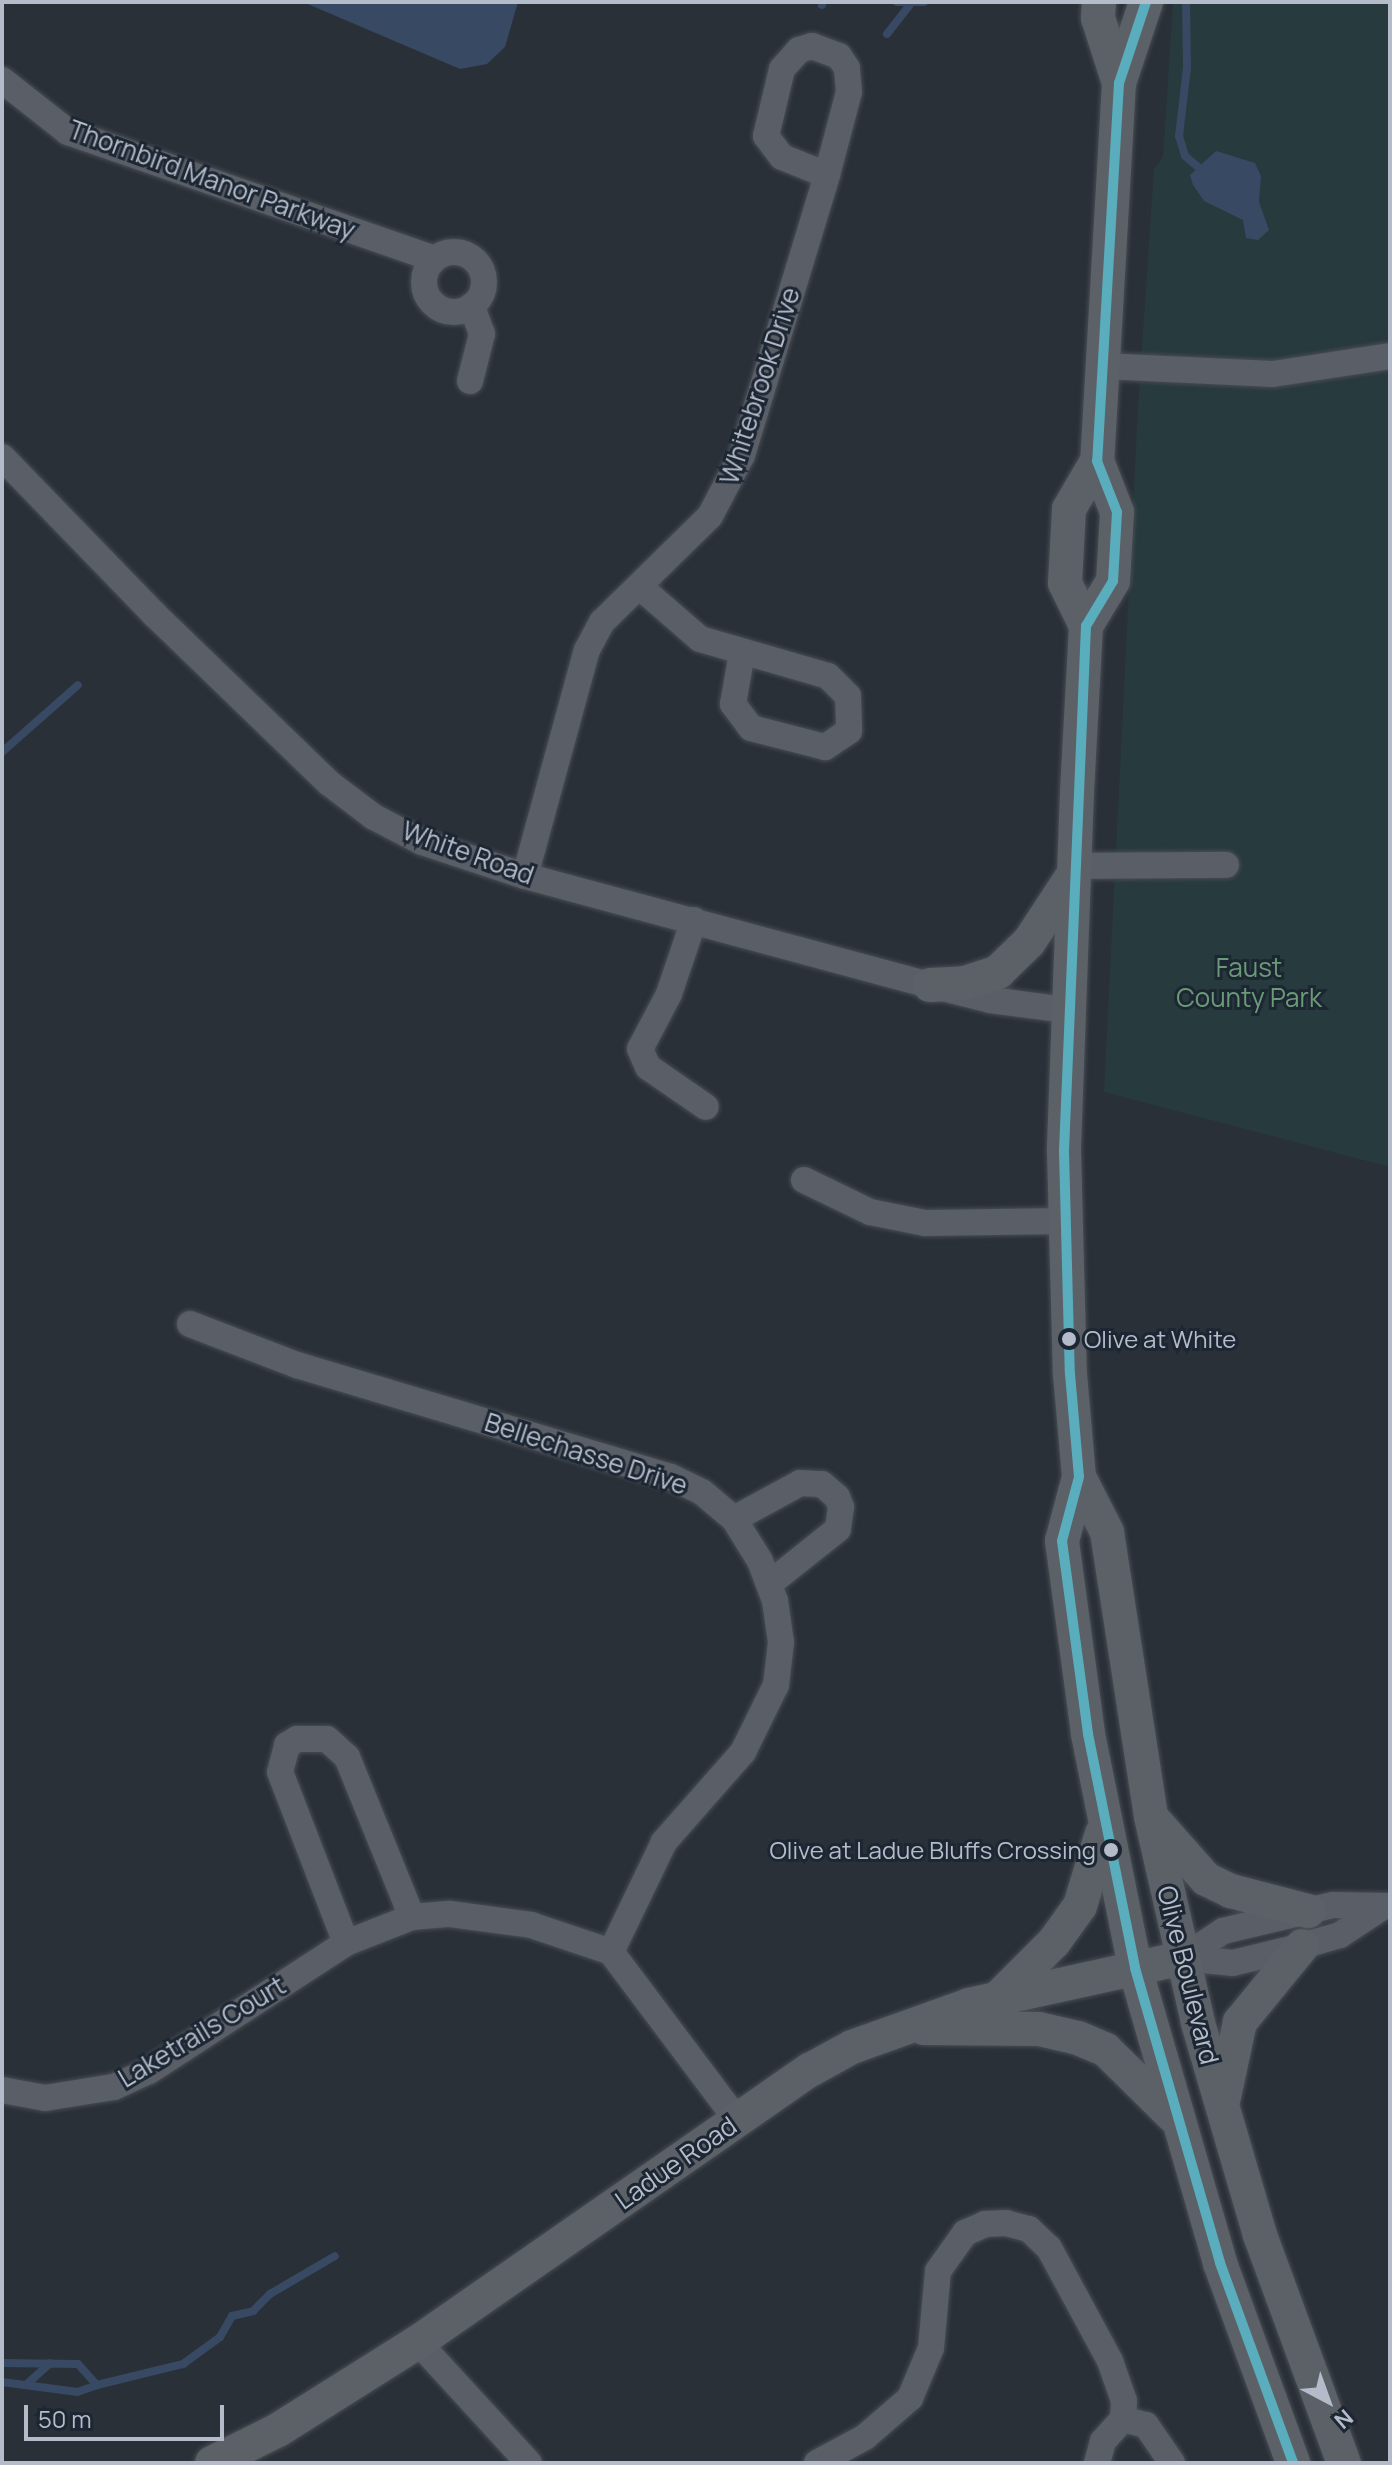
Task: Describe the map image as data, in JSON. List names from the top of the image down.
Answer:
{
  "streets": {
    "main road": ["Olive Boulevard", "Ladue Road"],
    "street": [
      "Thornbird Manor Parkway",
      "Whitebrook Drive",
      "White Road",
      "Bellechasse Drive",
      "Laketrails Court"
    ]
  },
  "crossings": [
    ["Whitebrook Drive", "White Road"],
    ["White Road", "Olive Boulevard"],
    ["Bellechasse Drive", "Laketrails Court"],
    ["Olive Boulevard", "Ladue Road"]
  ],
  "parks": ["Faust County Park"],
  "places": ["Olive at White", "Olive at Ladue Bluffs Crossing"],
  "scale_bar": "50 m",
  "north": "bottom right"
}
